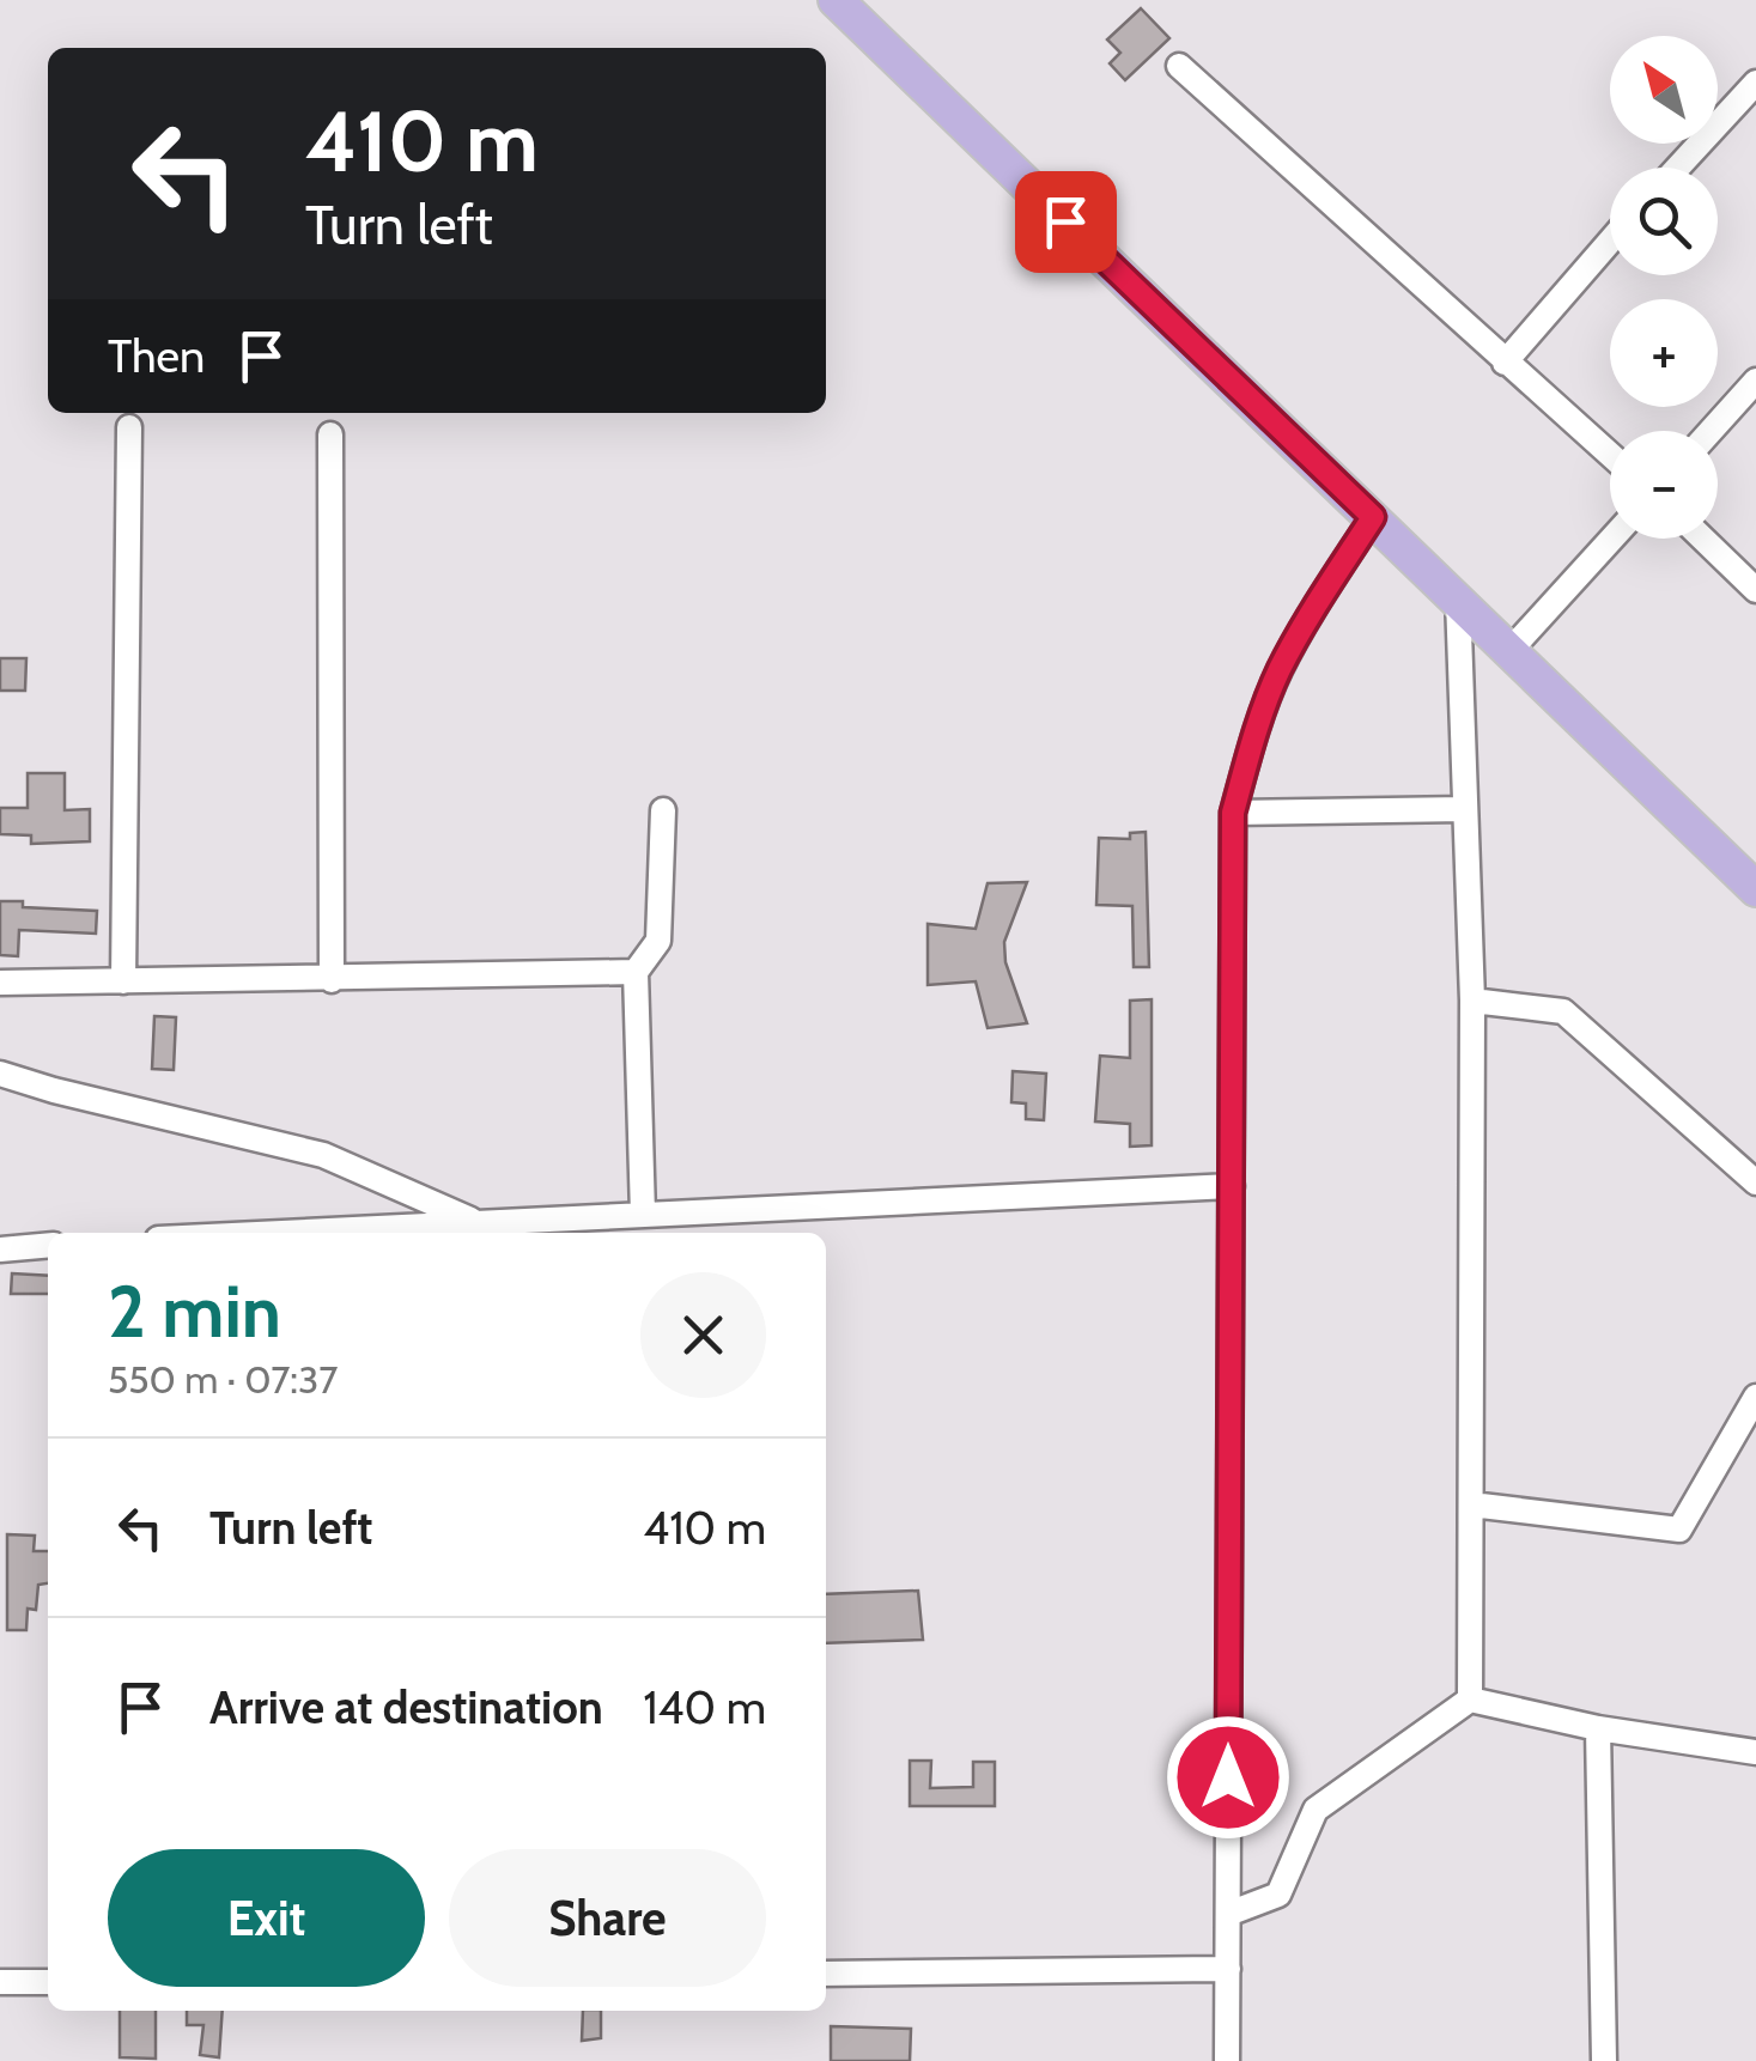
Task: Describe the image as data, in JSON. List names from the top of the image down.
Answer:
{
  "north": "top left",
  "page": {
    "map_buttons": ["+", "−"],
    "turn": ["410 m", "Turn left"],
    "then": "Then",
    "heading": ["2 min", "550 m · 07:37"],
    "list": [
      {
        "name": "Turn left",
        "value": "410 m"
      },
      {
        "name": "Arrive at destination",
        "value": "140 m"
      }
    ],
    "buttons": ["Exit", "Share"]
  }
}
